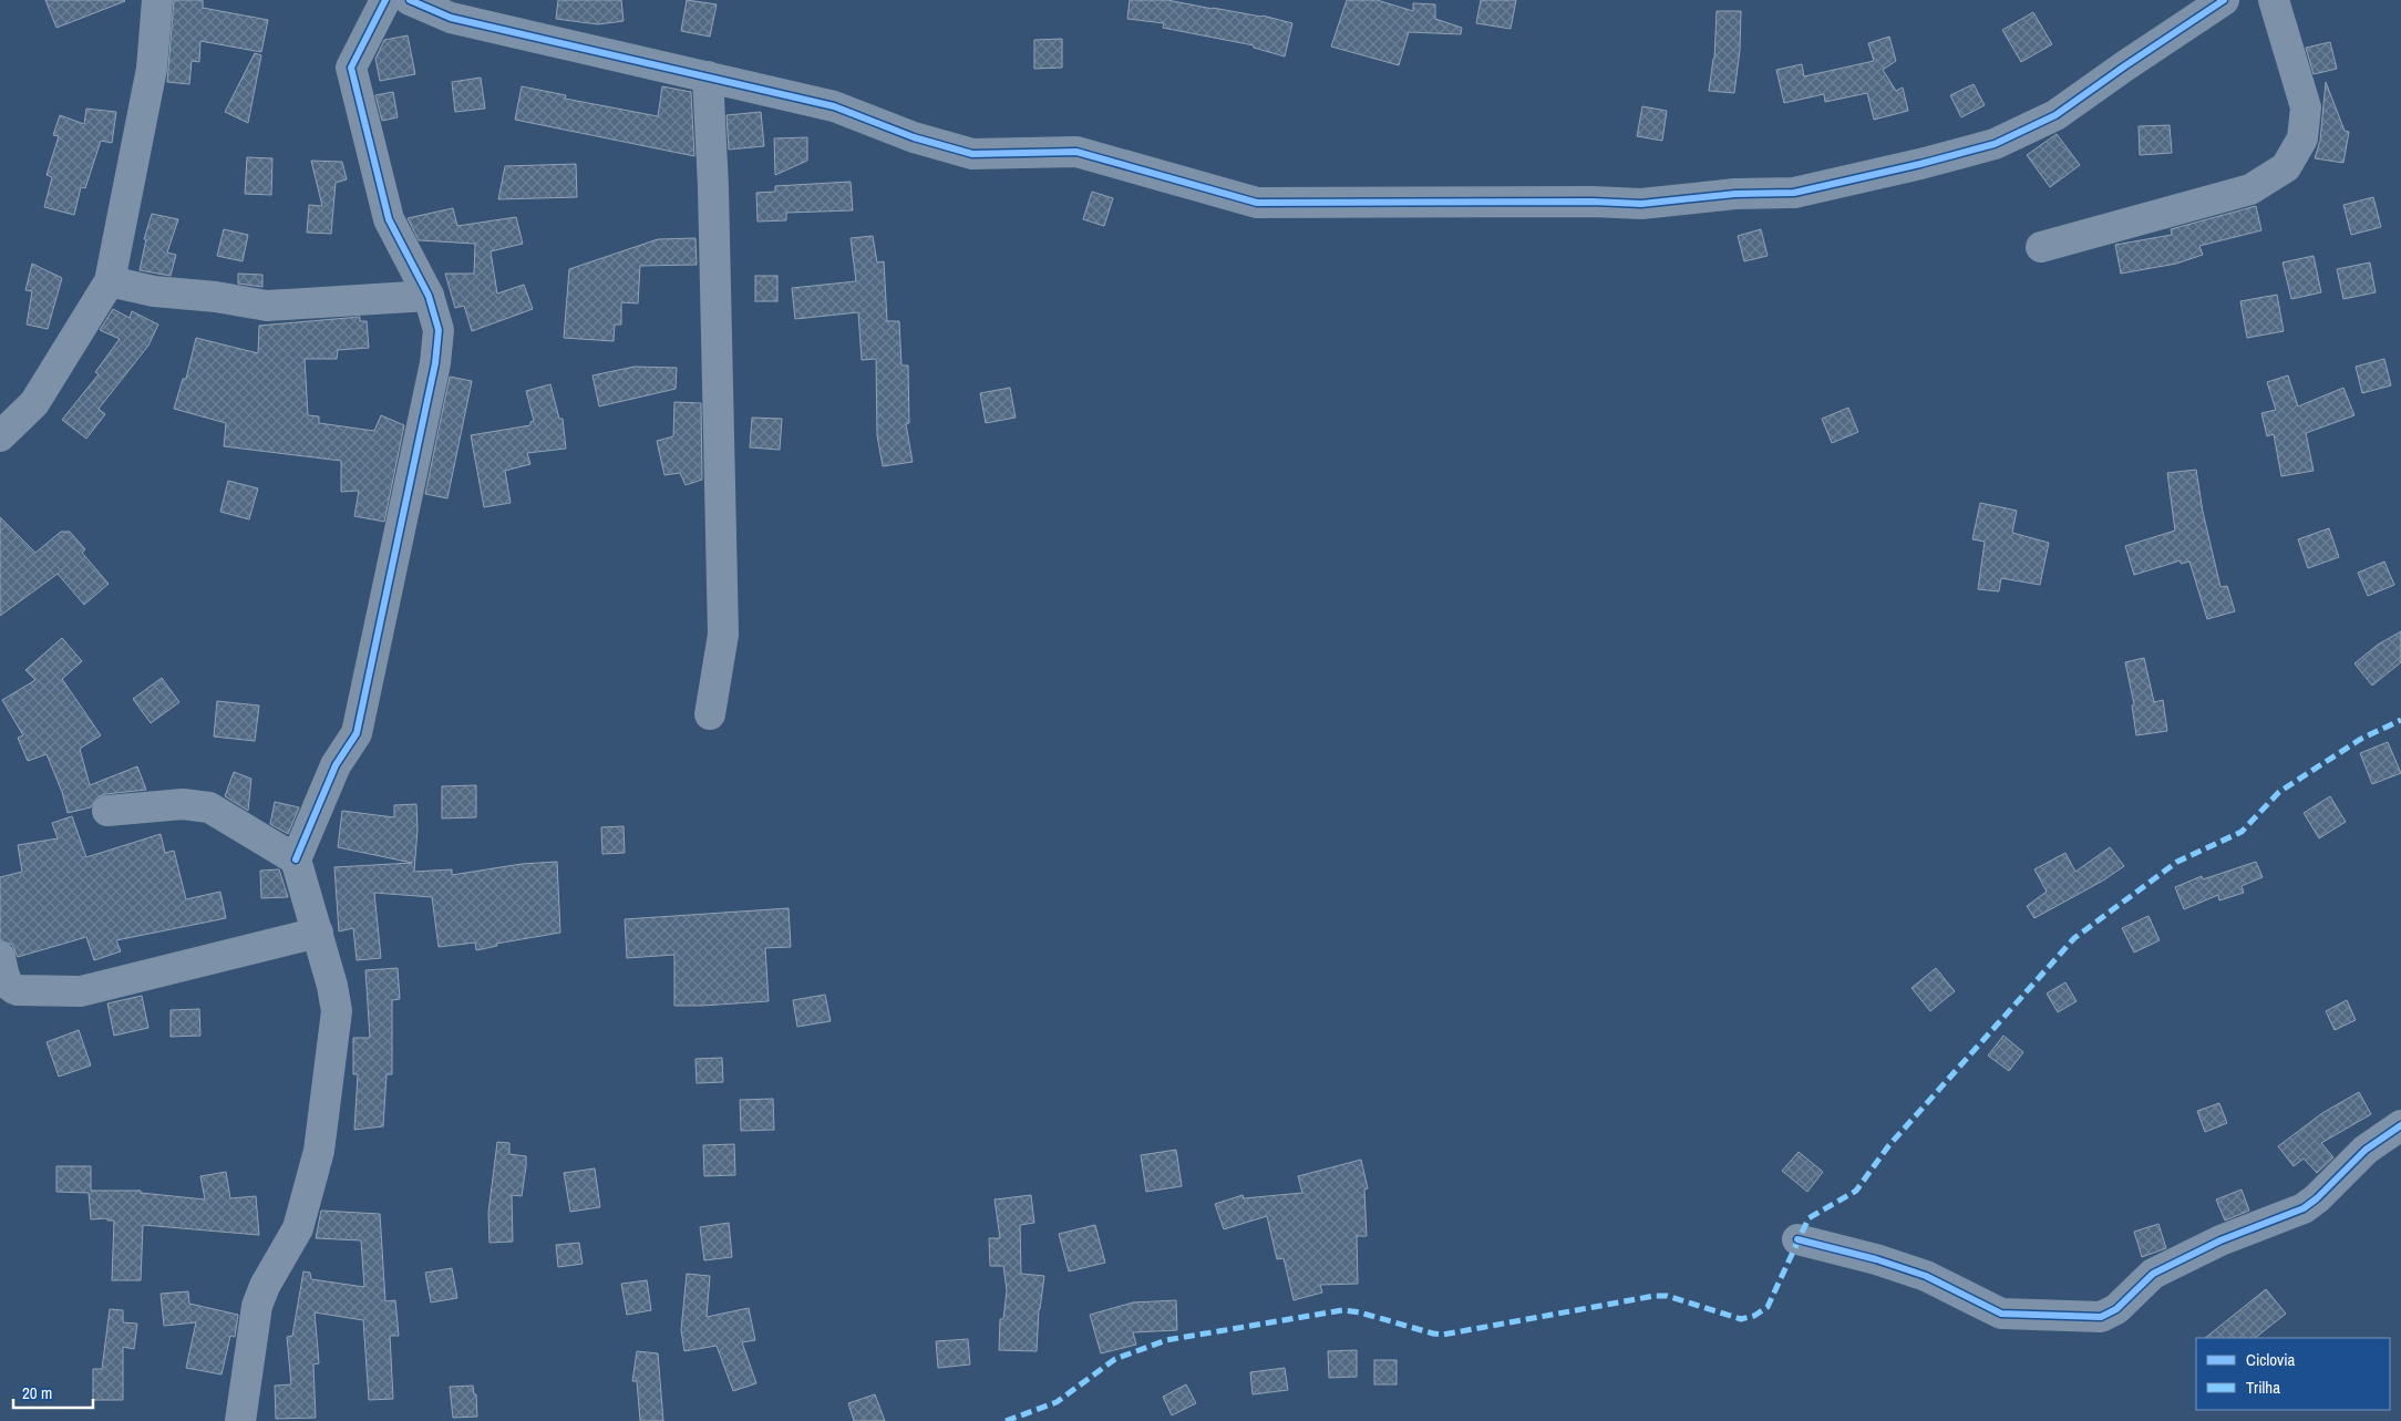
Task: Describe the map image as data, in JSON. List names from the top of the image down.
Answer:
{
  "legend": ["Ciclovia", "Trilha"],
  "scale_bar": "20 m"
}
